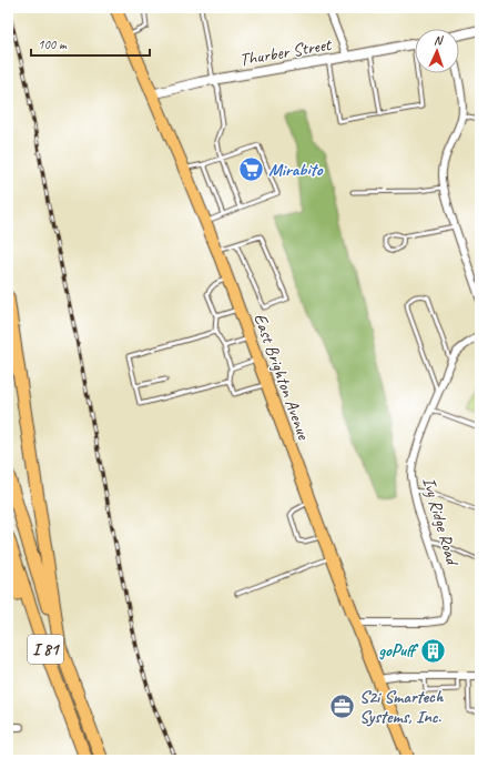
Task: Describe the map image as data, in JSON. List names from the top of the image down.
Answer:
{
  "streets": {
    "highway": ["I 81"],
    "main road": ["East Brighton Avenue"],
    "street": ["Thurber Street", "Ivy Ridge Road"]
  },
  "crossings": [
    ["Thurber Street", "East Brighton Avenue"],
    ["East Brighton Avenue", "Ivy Ridge Road"]
  ],
  "places": {
    "supermarket": ["Mirabito"],
    "building": ["goPuff"],
    "office": ["S2i Smartech Systems, Inc."]
  },
  "scale_bar": "100 m",
  "north": "top"
}
